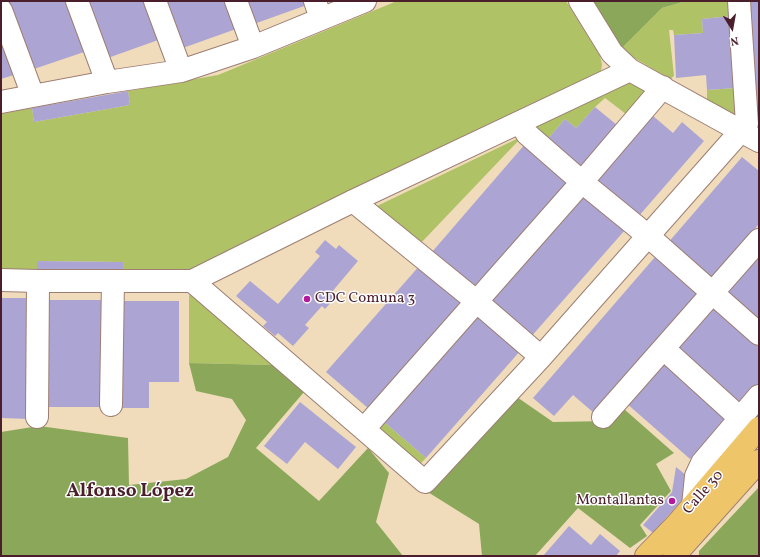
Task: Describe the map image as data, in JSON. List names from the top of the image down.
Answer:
{
  "streets": {
    "main road": ["Calle 30"]
  },
  "districts": ["Alfonso López"],
  "places": ["CDC Comuna 3", "Montallantas"],
  "north": "bottom"
}
